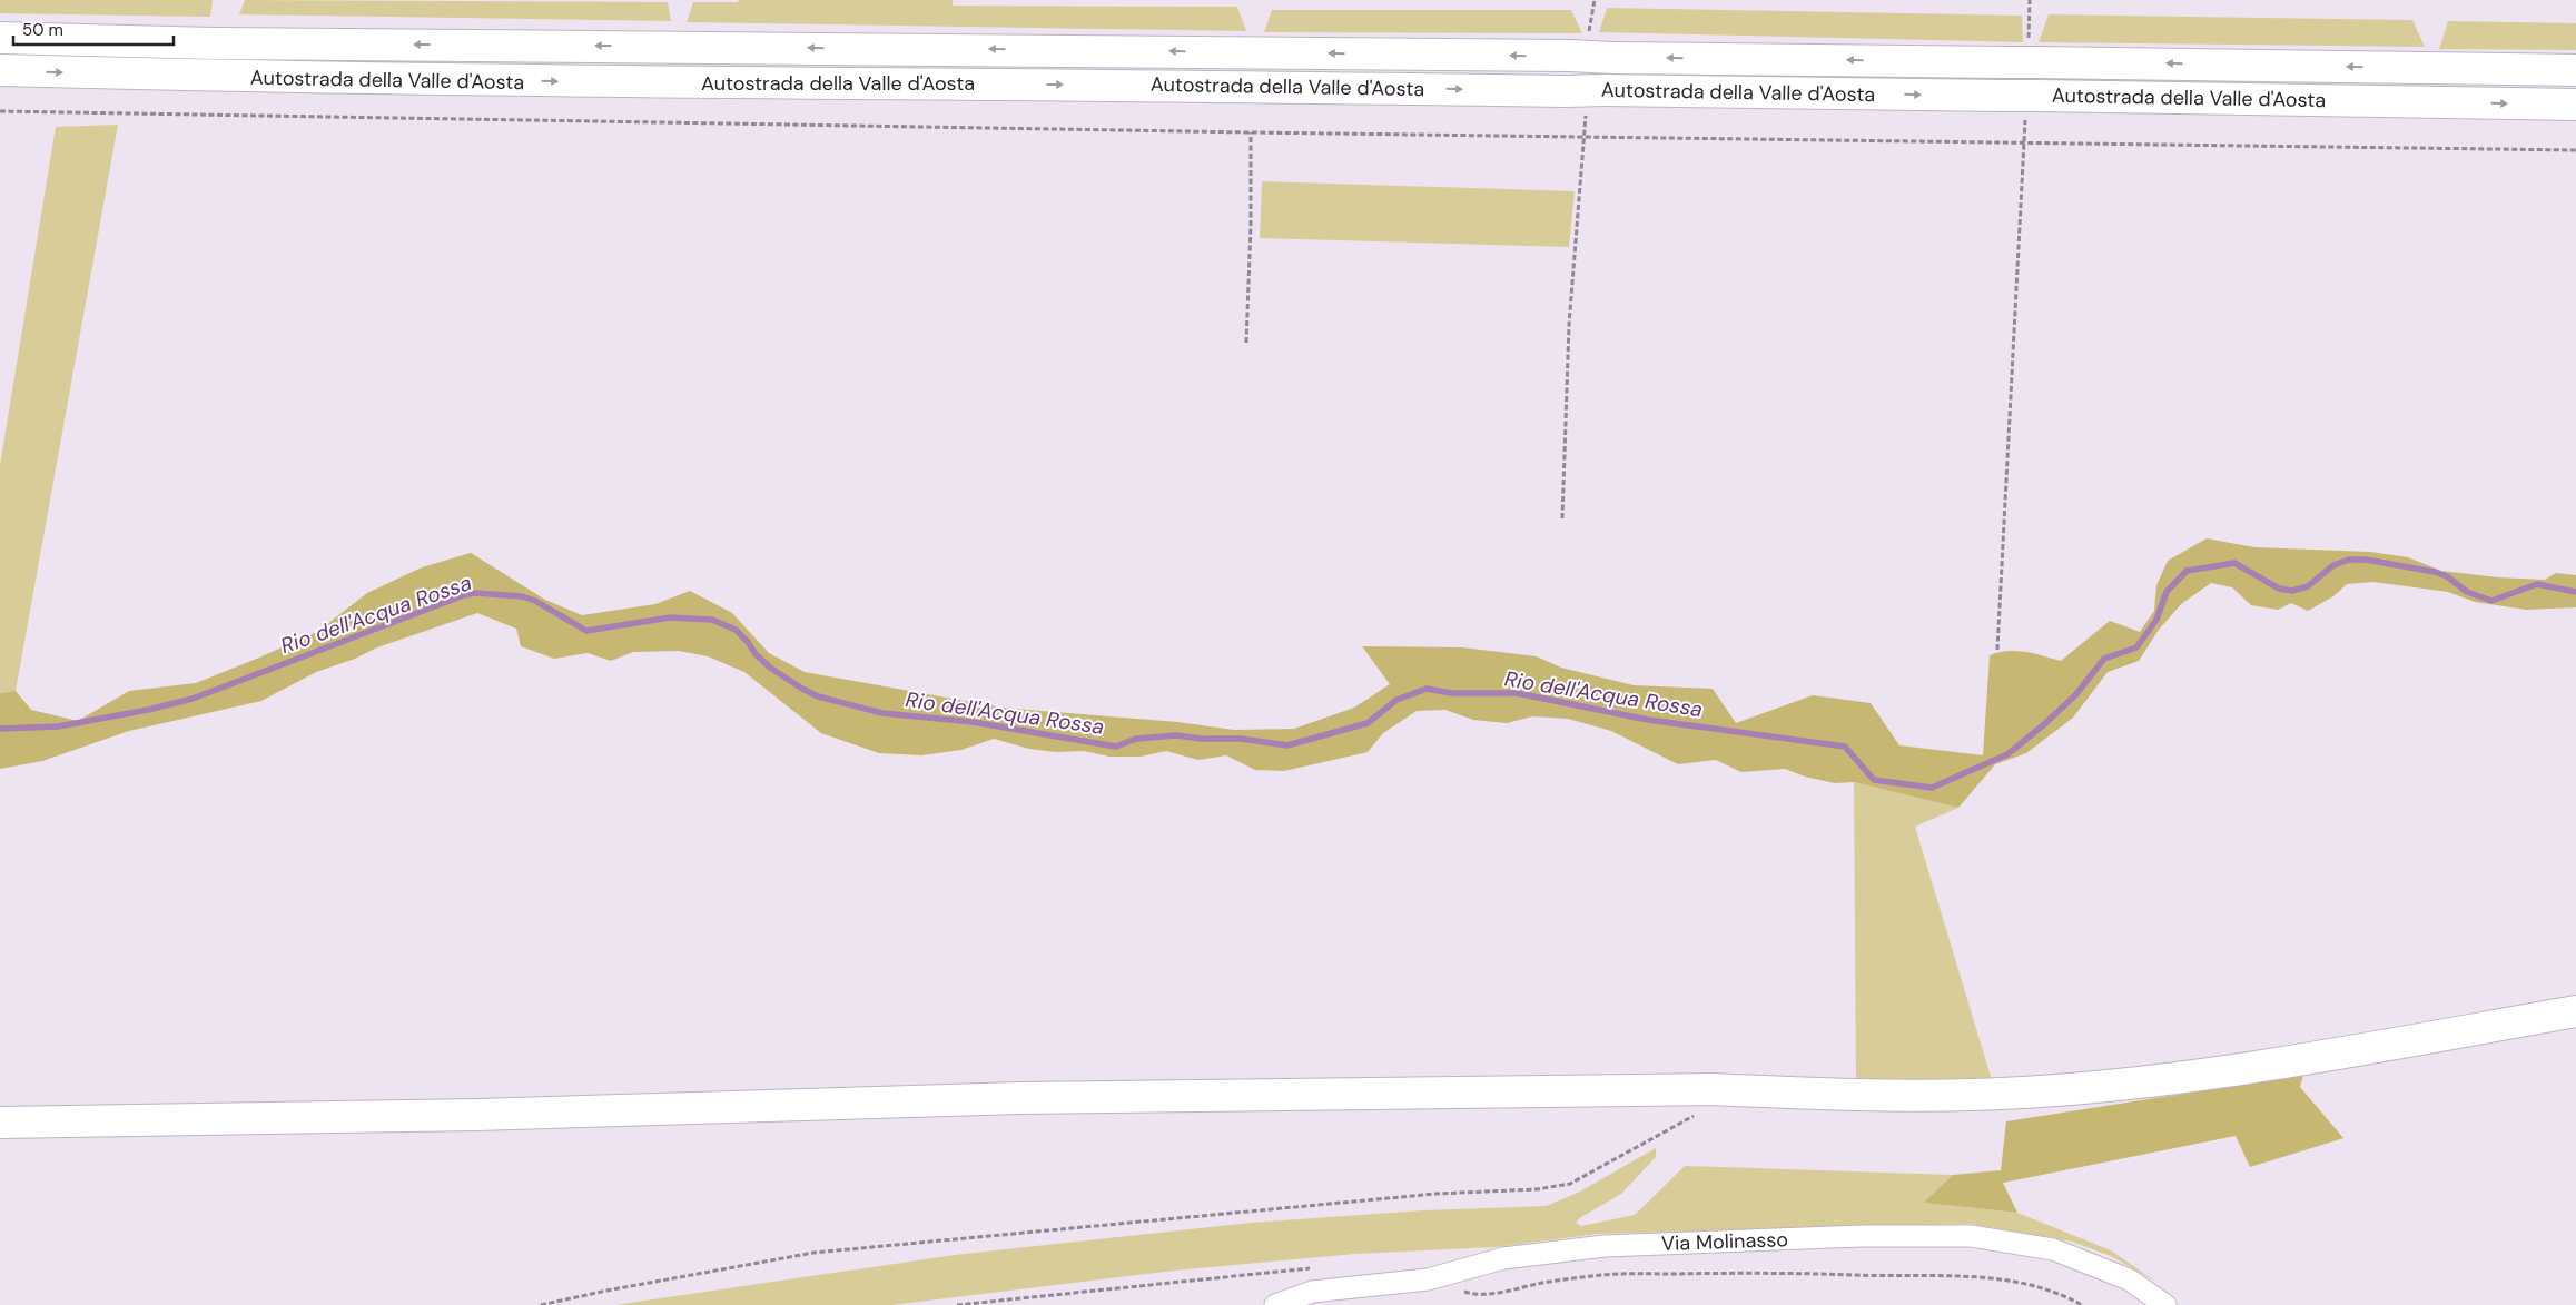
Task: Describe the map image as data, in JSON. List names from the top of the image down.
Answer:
{
  "streets": {
    "main road": ["Autostrada della Valle d'Aosta"],
    "street": ["Via Molinasso"]
  },
  "water": ["Rio dell'Acqua Rossa"],
  "scale_bar": "50 m"
}
